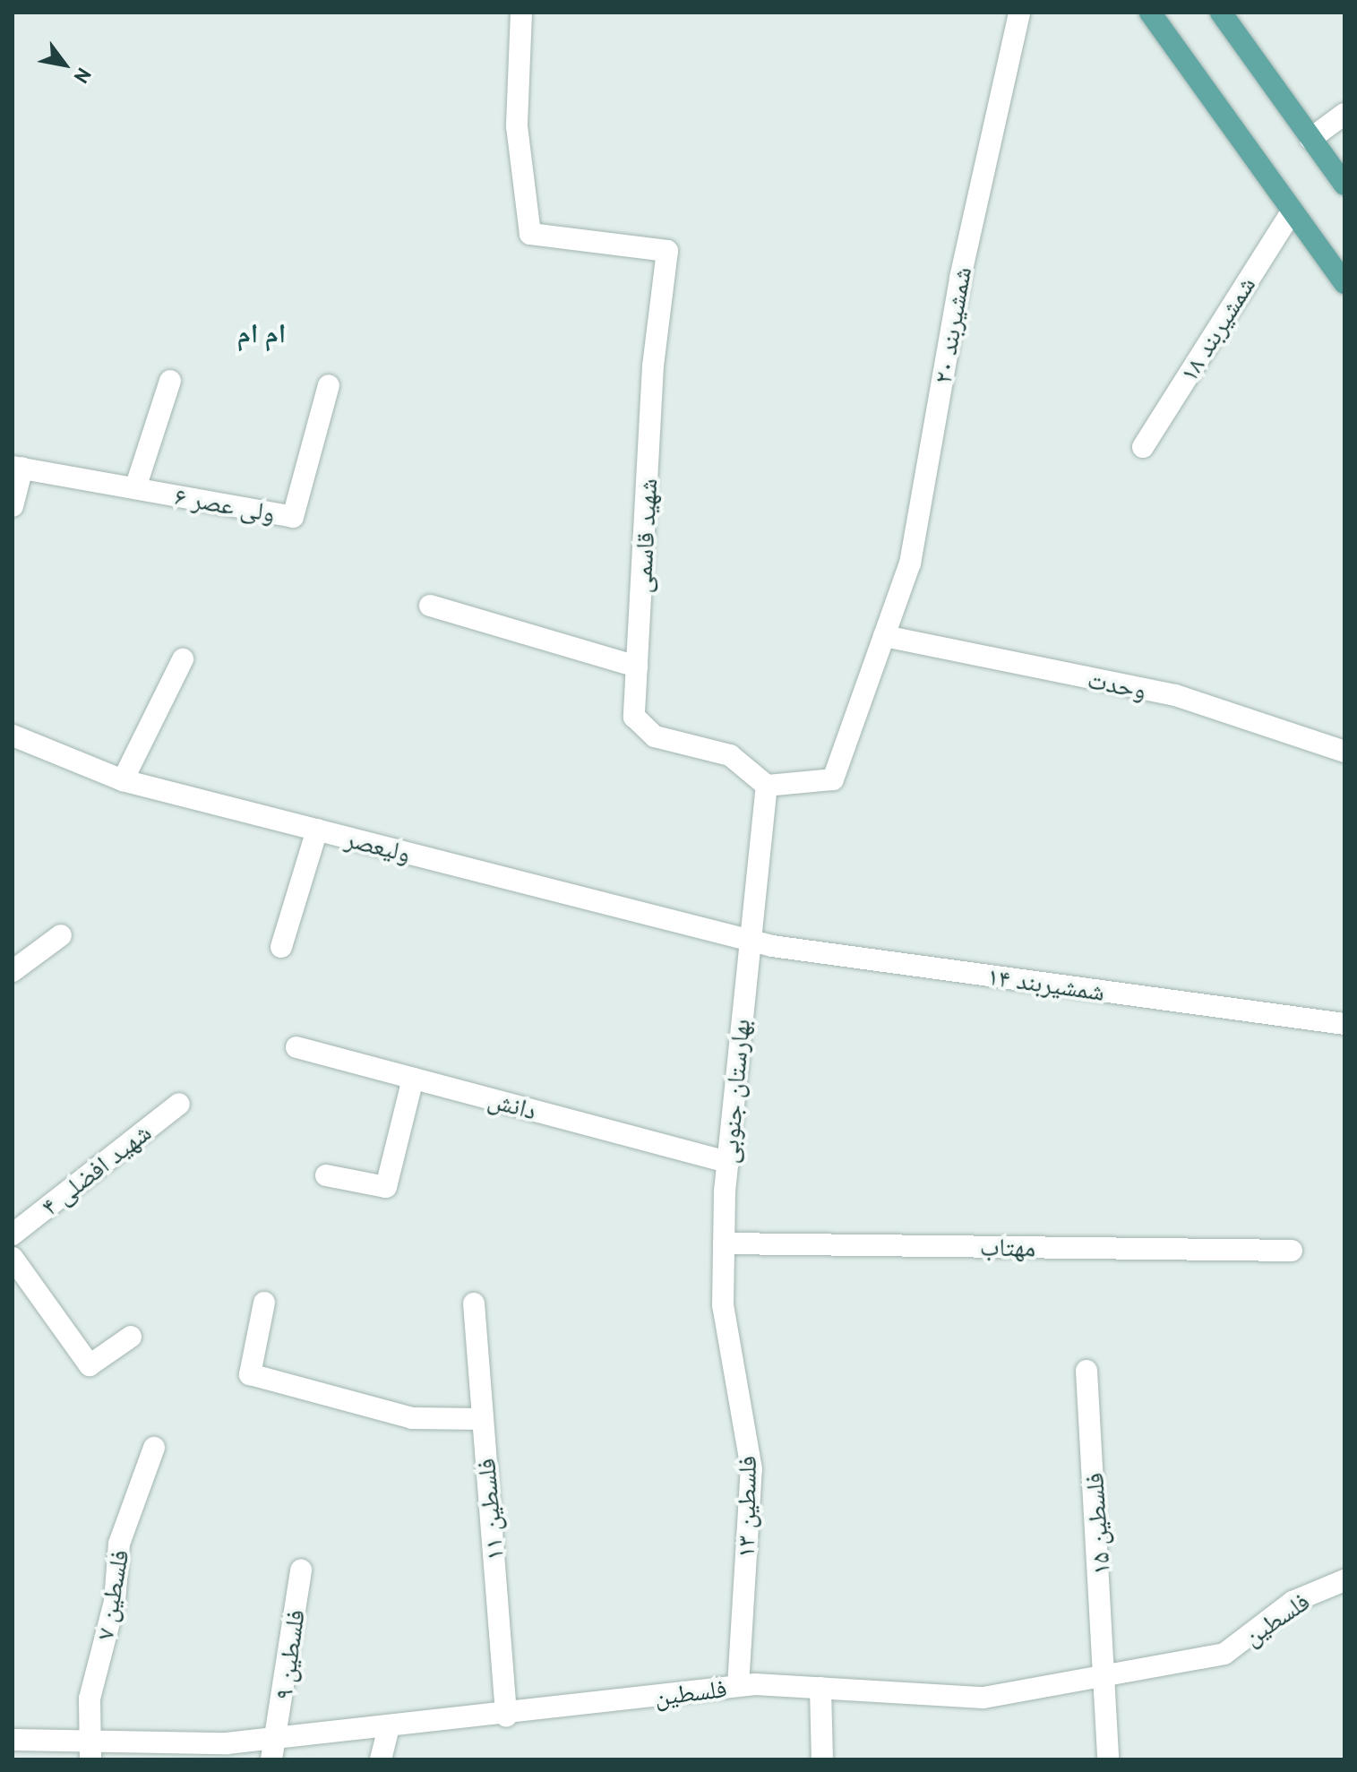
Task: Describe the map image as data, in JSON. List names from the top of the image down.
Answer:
{
  "streets": {
    "street": [
      "شمشیربند ۲۰",
      "شمشیربند ۱۸",
      "ولی عصر ۶",
      "شهید قاسمی",
      "وحدت",
      "ولیعصر",
      "شمشیربند ۱۴",
      "بهارستان جنوبی",
      "دانش",
      "شهید افضلی ۴",
      "مهتاب",
      "فلسطین ۱۳",
      "فلسطین ۱۱",
      "فلسطین ۱۵",
      "فلسطین ۷",
      "فلسطین",
      "فلسطین ۹"
    ]
  },
  "crossings": [
    ["شمشیربند ۲۰", "شهید قاسمی"],
    ["شمشیربند ۲۰", "وحدت"],
    ["شمشیربند ۲۰", "بهارستان جنوبی"],
    ["شهید قاسمی", "بهارستان جنوبی"],
    ["ولیعصر", "شمشیربند ۱۴"],
    ["ولیعصر", "بهارستان جنوبی"],
    ["شمشیربند ۱۴", "بهارستان جنوبی"],
    ["بهارستان جنوبی", "دانش"],
    ["بهارستان جنوبی", "مهتاب"],
    ["بهارستان جنوبی", "فلسطین ۱۳"],
    ["مهتاب", "فلسطین ۱۳"],
    ["فلسطین ۱۳", "فلسطین"],
    ["فلسطین ۱۱", "فلسطین"],
    ["فلسطین ۱۵", "فلسطین"],
    ["فلسطین ۷", "فلسطین"],
    ["فلسطین", "فلسطین ۹"]
  ],
  "districts": ["ام ام"],
  "north": "bottom right"
}
